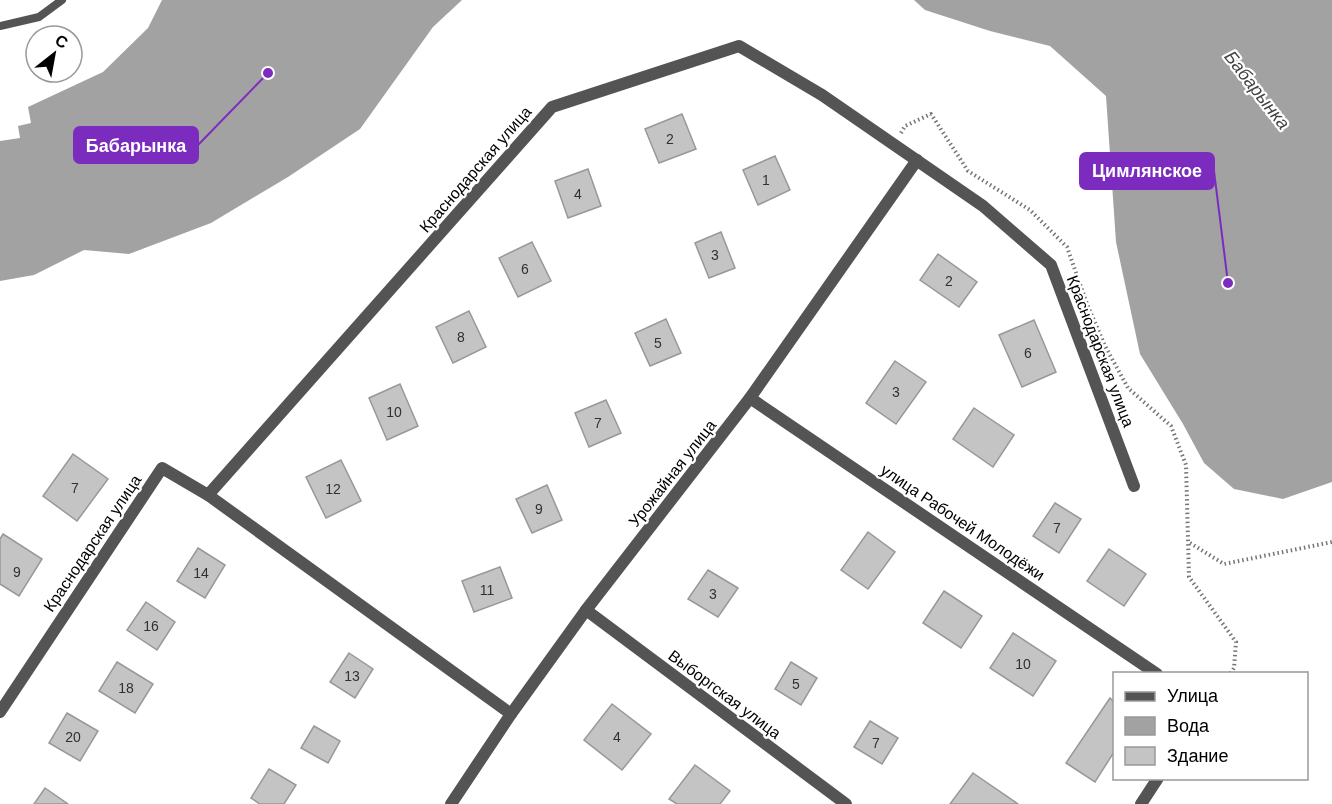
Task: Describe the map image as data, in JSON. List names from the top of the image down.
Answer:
{
  "streets": {
    "street": [
      "Краснодарская улица",
      "Урожайная улица",
      "улица Рабочей Молодёжи",
      "Выборгская улица"
    ]
  },
  "crossings": [
    ["Краснодарская улица", "Урожайная улица"],
    ["Урожайная улица", "улица Рабочей Молодёжи"],
    ["Урожайная улица", "Выборгская улица"]
  ],
  "water": ["Бабарынка"],
  "places": ["Бабарынка", "Цимлянское"],
  "house_numbers": [
    "2",
    "1",
    "4",
    "3",
    "6",
    "2",
    "8",
    "5",
    "6",
    "3",
    "10",
    "7",
    "7",
    "12",
    "9",
    "7",
    "9",
    "14",
    "11",
    "3",
    "16",
    "10",
    "13",
    "5",
    "18",
    "20",
    "4",
    "7"
  ],
  "legend": ["Улица", "Вода", "Здание"],
  "north": "top right"
}
